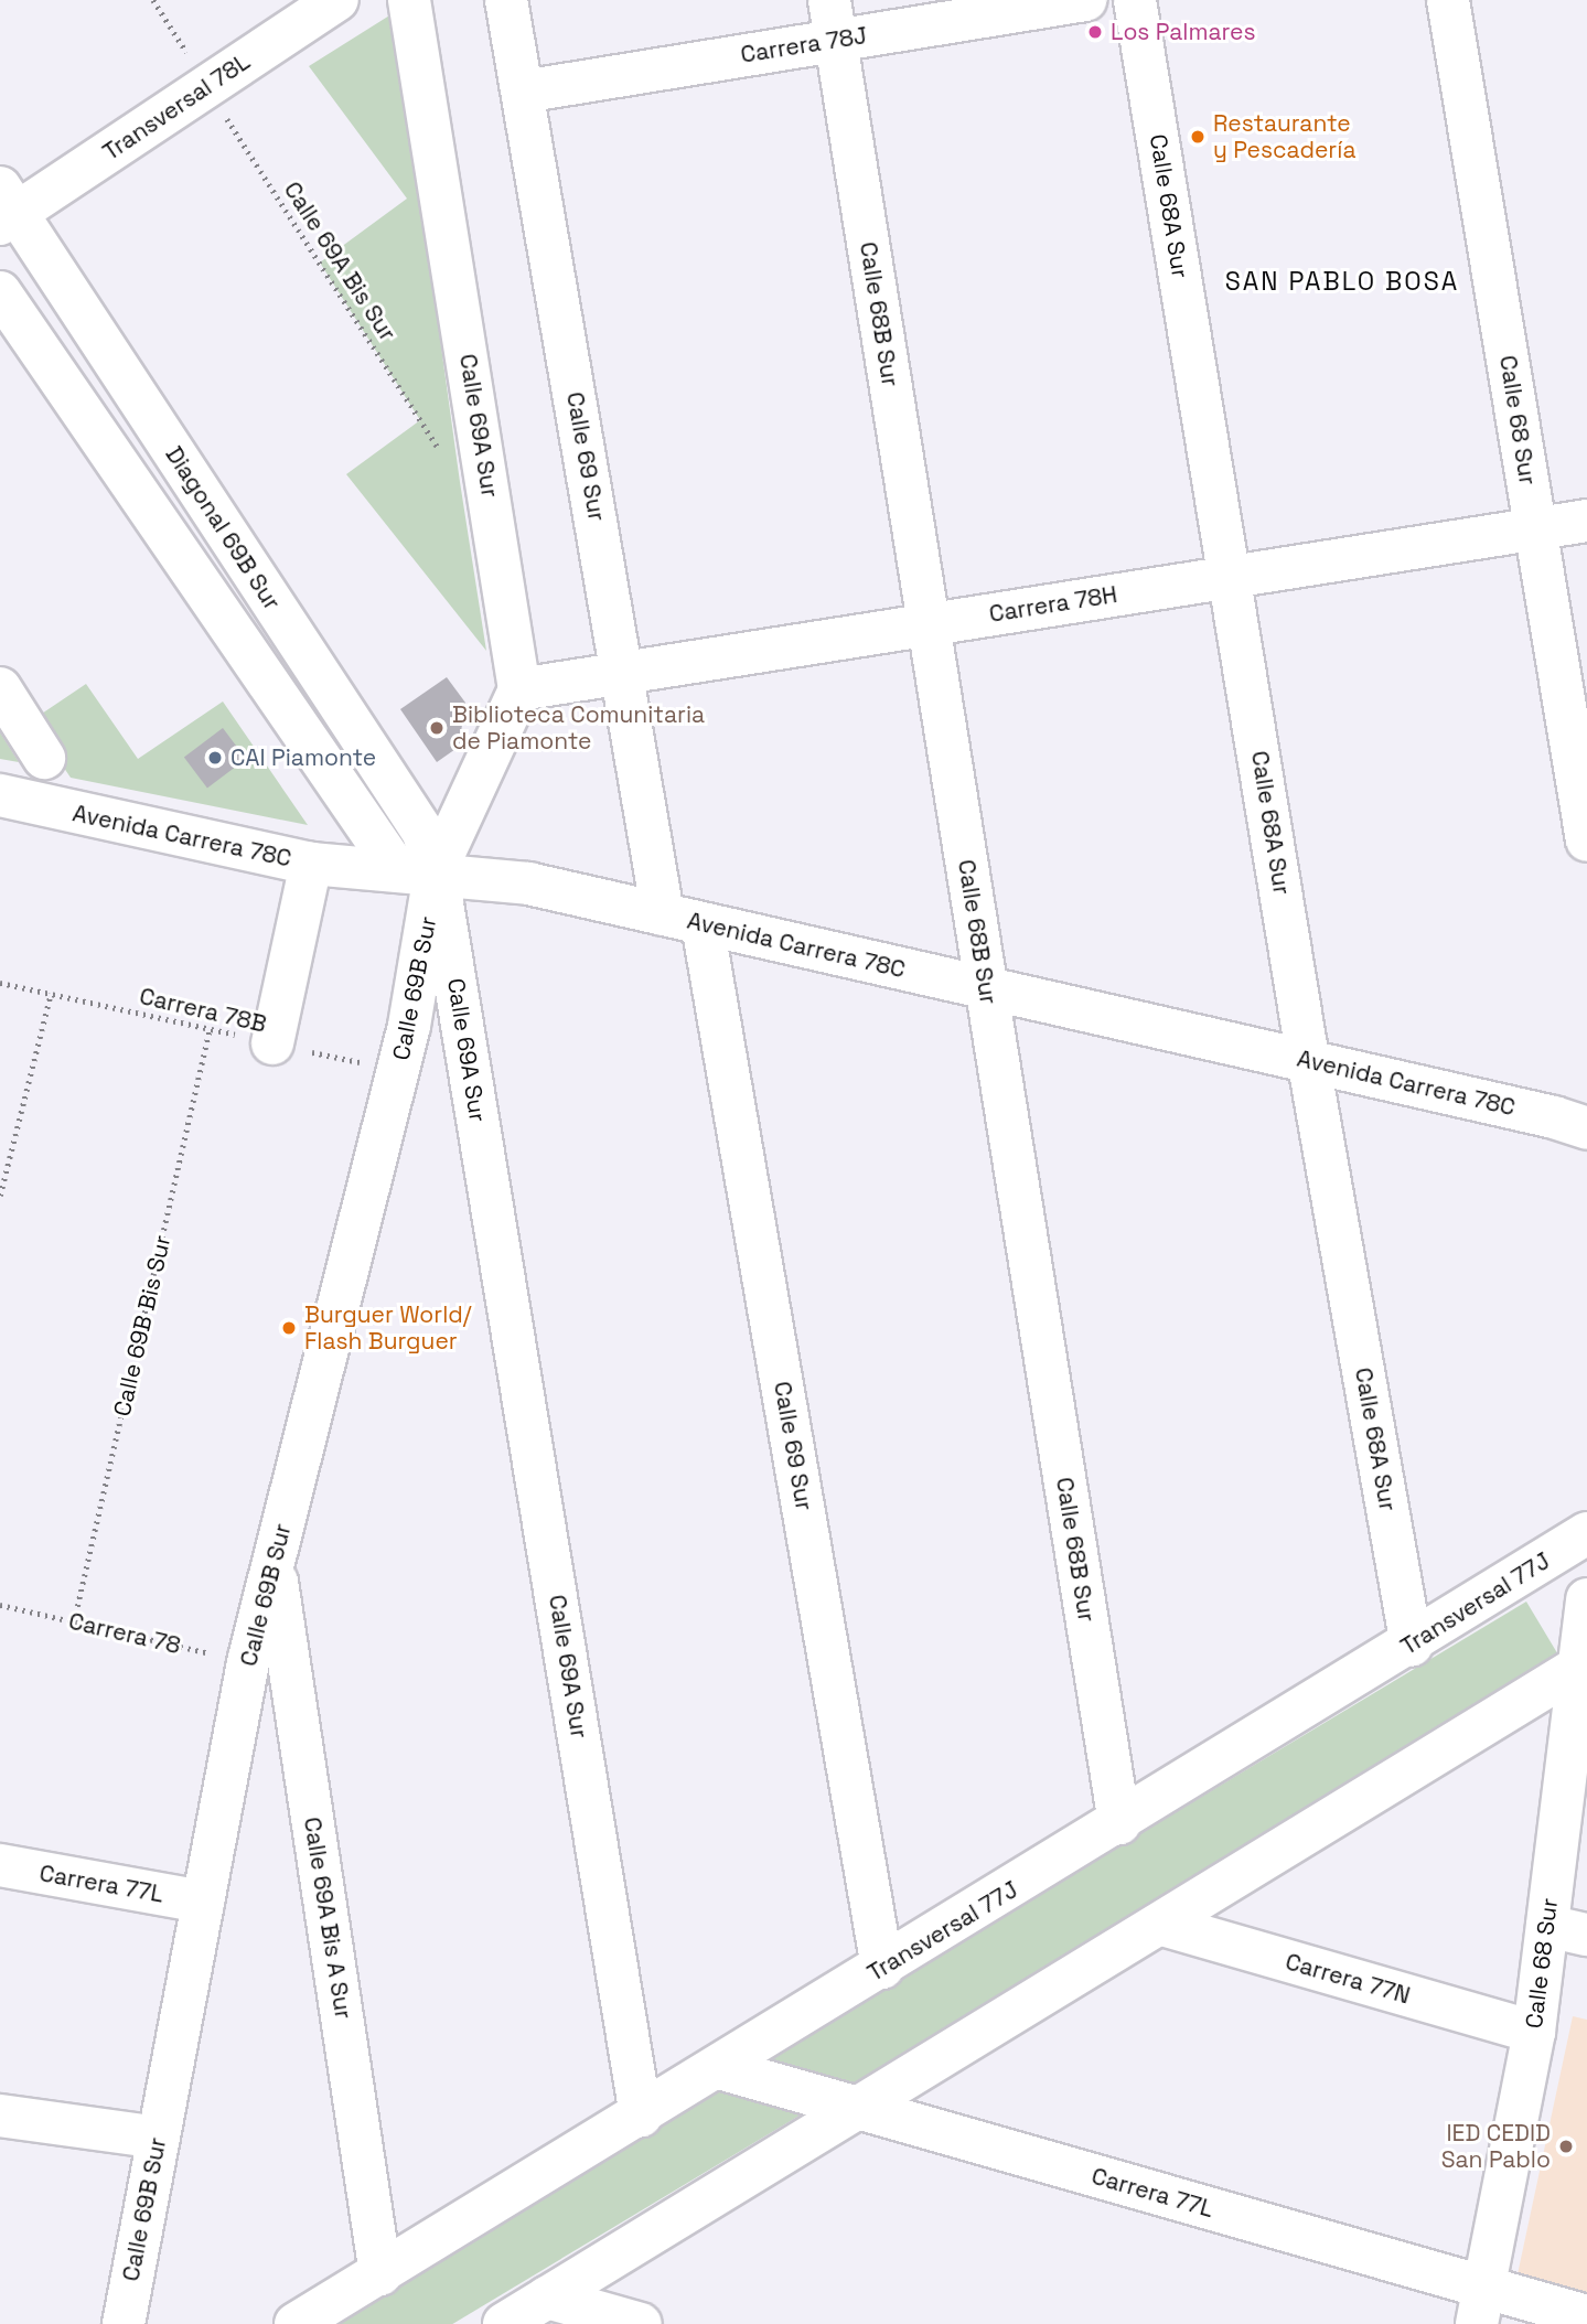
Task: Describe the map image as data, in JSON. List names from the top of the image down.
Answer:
{
  "streets": {
    "street": [
      "Carrera 78J",
      "Transversal 78L",
      "Calle 68A Sur",
      "Calle 68B Sur",
      "Calle 68 Sur",
      "Calle 69A Sur",
      "Calle 69 Sur",
      "Diagonal 69B Sur",
      "Carrera 78H",
      "Avenida Carrera 78C",
      "Calle 69B Sur",
      "Transversal 77J",
      "Carrera 77L",
      "Calle 69A Bis A Sur",
      "Carrera 77N"
    ],
    "path": [
      "Calle 69A Bis Sur",
      "Carrera 78B",
      "Calle 69B Bis Sur",
      "Carrera 78"
    ]
  },
  "crossings": [
    ["Carrera 78J", "Calle 68B Sur"],
    ["Carrera 78J", "Calle 69 Sur"],
    ["Transversal 78L", "Calle 69A Bis Sur"],
    ["Transversal 78L", "Diagonal 69B Sur"],
    ["Calle 68A Sur", "Carrera 78H"],
    ["Calle 68A Sur", "Avenida Carrera 78C"],
    ["Calle 68A Sur", "Transversal 77J"],
    ["Calle 68B Sur", "Carrera 78H"],
    ["Calle 68B Sur", "Avenida Carrera 78C"],
    ["Calle 68B Sur", "Transversal 77J"],
    ["Calle 68 Sur", "Carrera 78H"],
    ["Calle 68 Sur", "Carrera 77L"],
    ["Calle 68 Sur", "Carrera 77N"],
    ["Calle 69A Sur", "Diagonal 69B Sur"],
    ["Calle 69A Sur", "Carrera 78H"],
    ["Calle 69A Sur", "Avenida Carrera 78C"],
    ["Calle 69A Sur", "Calle 69B Sur"],
    ["Calle 69A Sur", "Transversal 77J"],
    ["Calle 69 Sur", "Carrera 78H"],
    ["Calle 69 Sur", "Avenida Carrera 78C"],
    ["Calle 69 Sur", "Transversal 77J"],
    ["Diagonal 69B Sur", "Avenida Carrera 78C"],
    ["Diagonal 69B Sur", "Calle 69B Sur"],
    ["Avenida Carrera 78C", "Calle 69B Sur"],
    ["Calle 69B Sur", "Carrera 78B"],
    ["Calle 69B Sur", "Carrera 78"],
    ["Calle 69B Sur", "Carrera 77L"],
    ["Calle 69B Sur", "Calle 69A Bis A Sur"],
    ["Carrera 78B", "Calle 69B Bis Sur"],
    ["Calle 69B Bis Sur", "Carrera 78"],
    ["Transversal 77J", "Carrera 77L"],
    ["Transversal 77J", "Calle 69A Bis A Sur"]
  ],
  "districts": ["SAN PABLO BOSA"],
  "places": [
    "Los Palmares",
    "Restaurante y Pescadería",
    "Biblioteca Comunitaria de Piamonte",
    "CAI Piamonte",
    "Burguer World/ Flash Burguer",
    "IED CEDID San Pablo"
  ]
}
